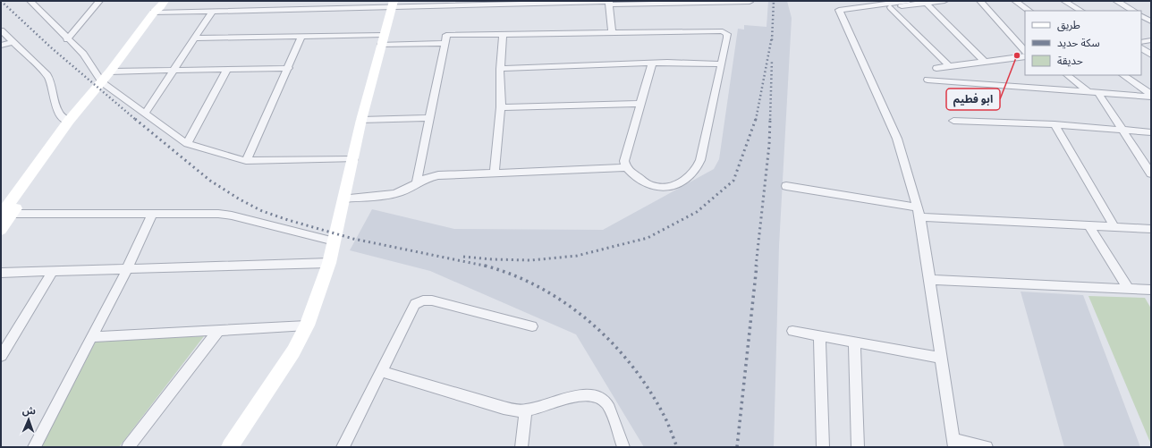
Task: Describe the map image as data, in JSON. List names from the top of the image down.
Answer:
{
  "places": ["ابو فطيم"],
  "legend": ["طريق", "سكة حديد", "حديقة"],
  "north": "top"
}
